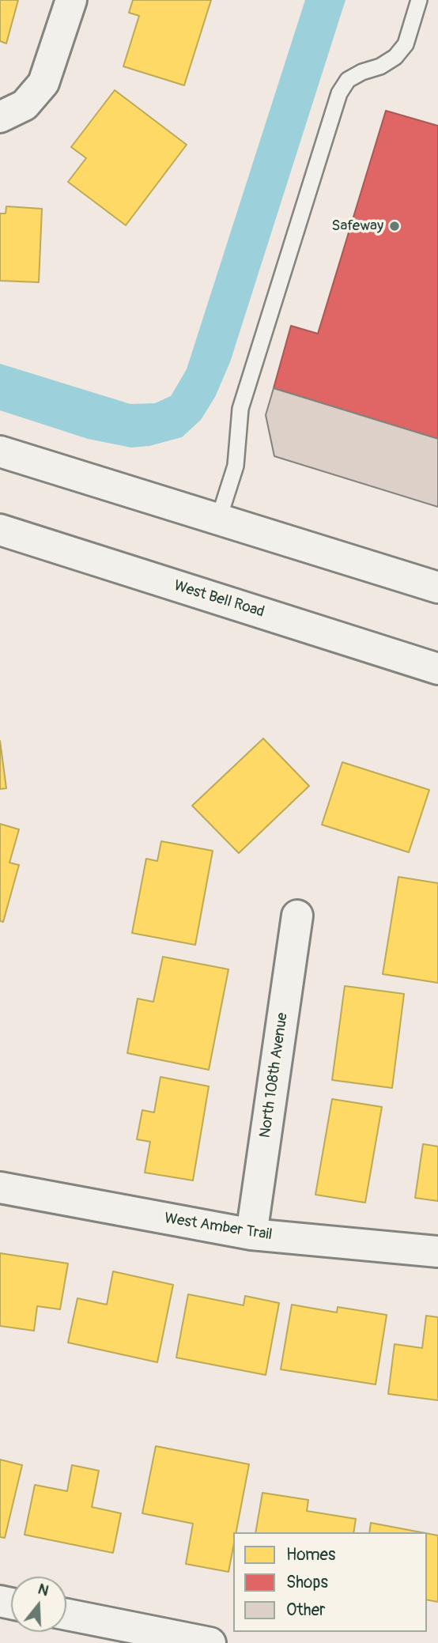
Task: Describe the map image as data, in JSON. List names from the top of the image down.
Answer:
{
  "streets": {
    "street": ["West Bell Road", "North 108th Avenue", "West Amber Trail"]
  },
  "crossings": [
    ["North 108th Avenue", "West Amber Trail"]
  ],
  "places": ["Safeway"],
  "legend": ["Homes", "Shops", "Other"],
  "north": "top"
}
